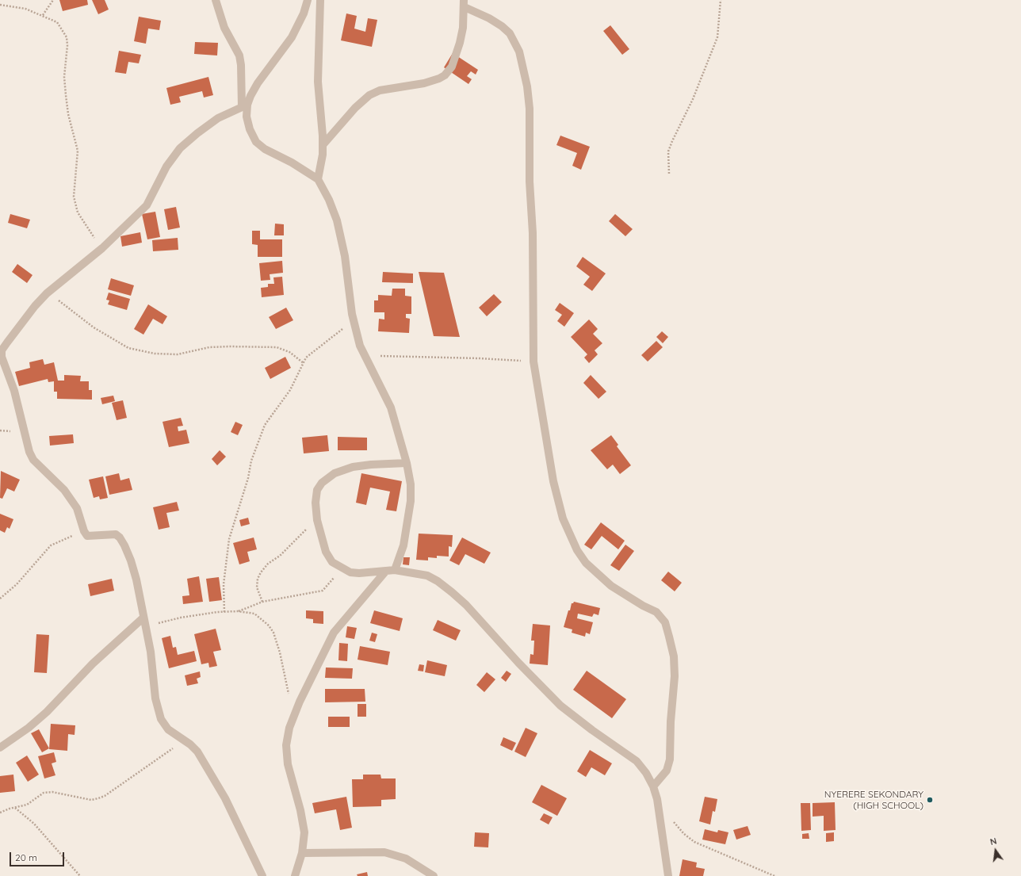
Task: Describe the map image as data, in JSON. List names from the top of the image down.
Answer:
{
  "places": ["NYERERE SEKONDARY (HIGH SCHOOL)"],
  "scale_bar": "20 m",
  "north": "top"
}
